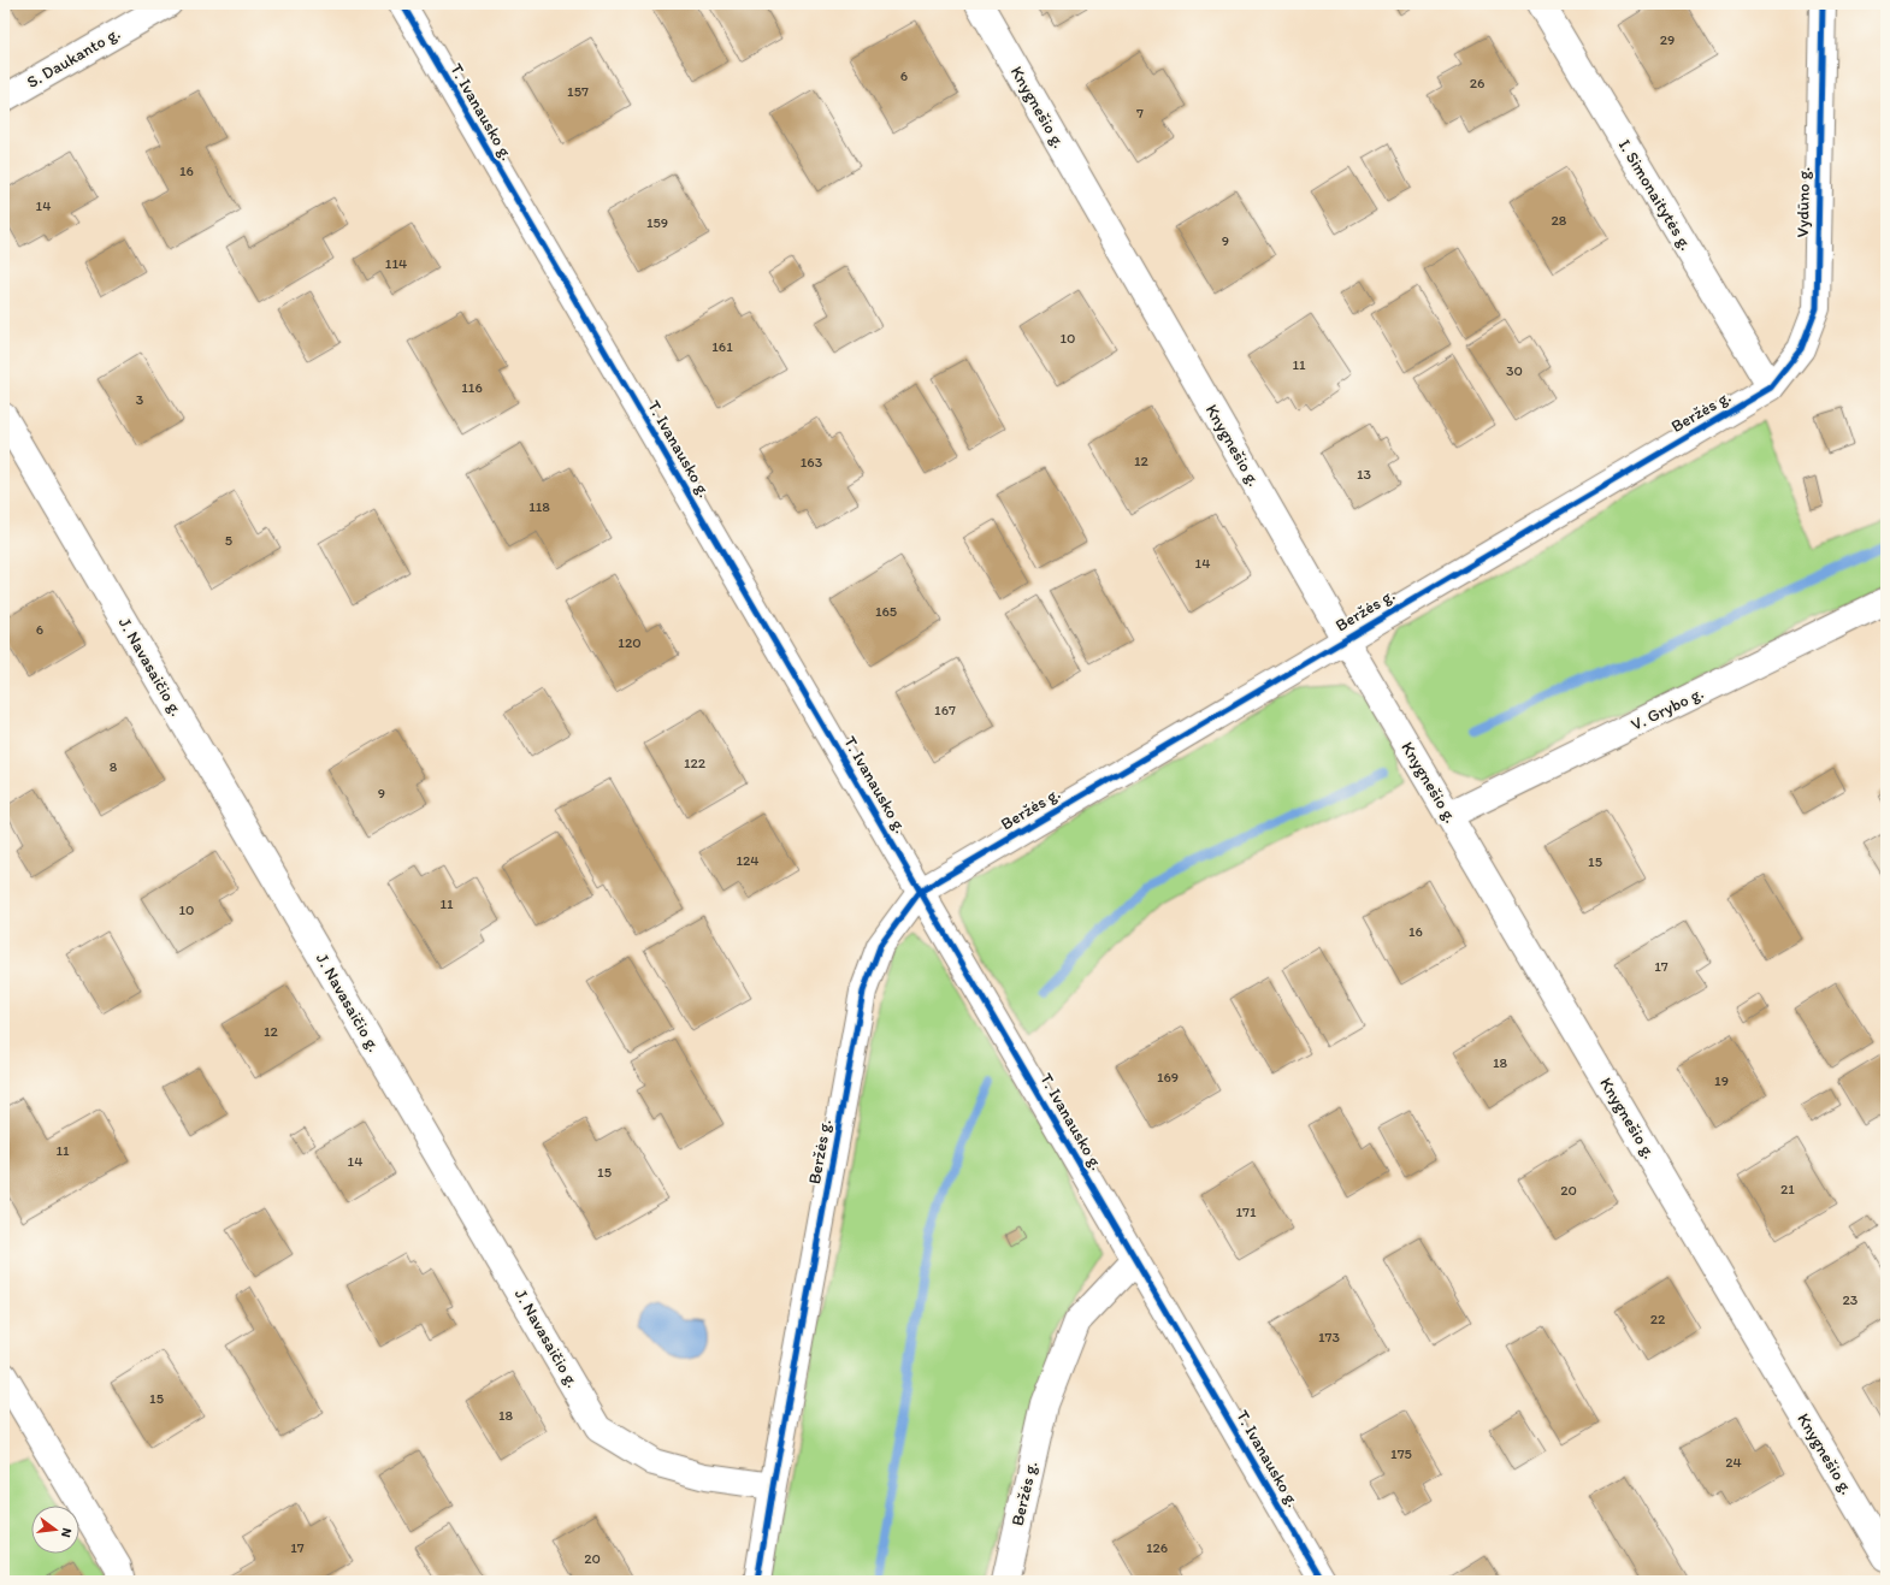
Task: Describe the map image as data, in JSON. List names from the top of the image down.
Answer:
{
  "streets": {
    "street": [
      "S. Daukanto g.",
      "Knygnešio g.",
      "T. Ivanausko g.",
      "I. Simonaitytės g.",
      "Vydūno g.",
      "Beržės g.",
      "J. Navasaičio g.",
      "V. Grybo g."
    ]
  },
  "crossings": [
    ["Knygnešio g.", "Beržės g."],
    ["Knygnešio g.", "V. Grybo g."],
    ["T. Ivanausko g.", "Beržės g."],
    ["I. Simonaitytės g.", "Vydūno g."],
    ["I. Simonaitytės g.", "Beržės g."],
    ["Vydūno g.", "Beržės g."],
    ["Beržės g.", "J. Navasaičio g."]
  ],
  "house_numbers": [
    "29",
    "6",
    "26",
    "157",
    "7",
    "16",
    "14",
    "28",
    "159",
    "9",
    "114",
    "10",
    "161",
    "11",
    "30",
    "116",
    "3",
    "12",
    "163",
    "13",
    "118",
    "5",
    "14",
    "165",
    "6",
    "120",
    "167",
    "122",
    "8",
    "9",
    "124",
    "15",
    "11",
    "10",
    "16",
    "17",
    "12",
    "18",
    "169",
    "19",
    "11",
    "14",
    "15",
    "21",
    "20",
    "171",
    "23",
    "22",
    "173",
    "15",
    "18",
    "175",
    "24",
    "17",
    "126",
    "20"
  ],
  "north": "right"
}
